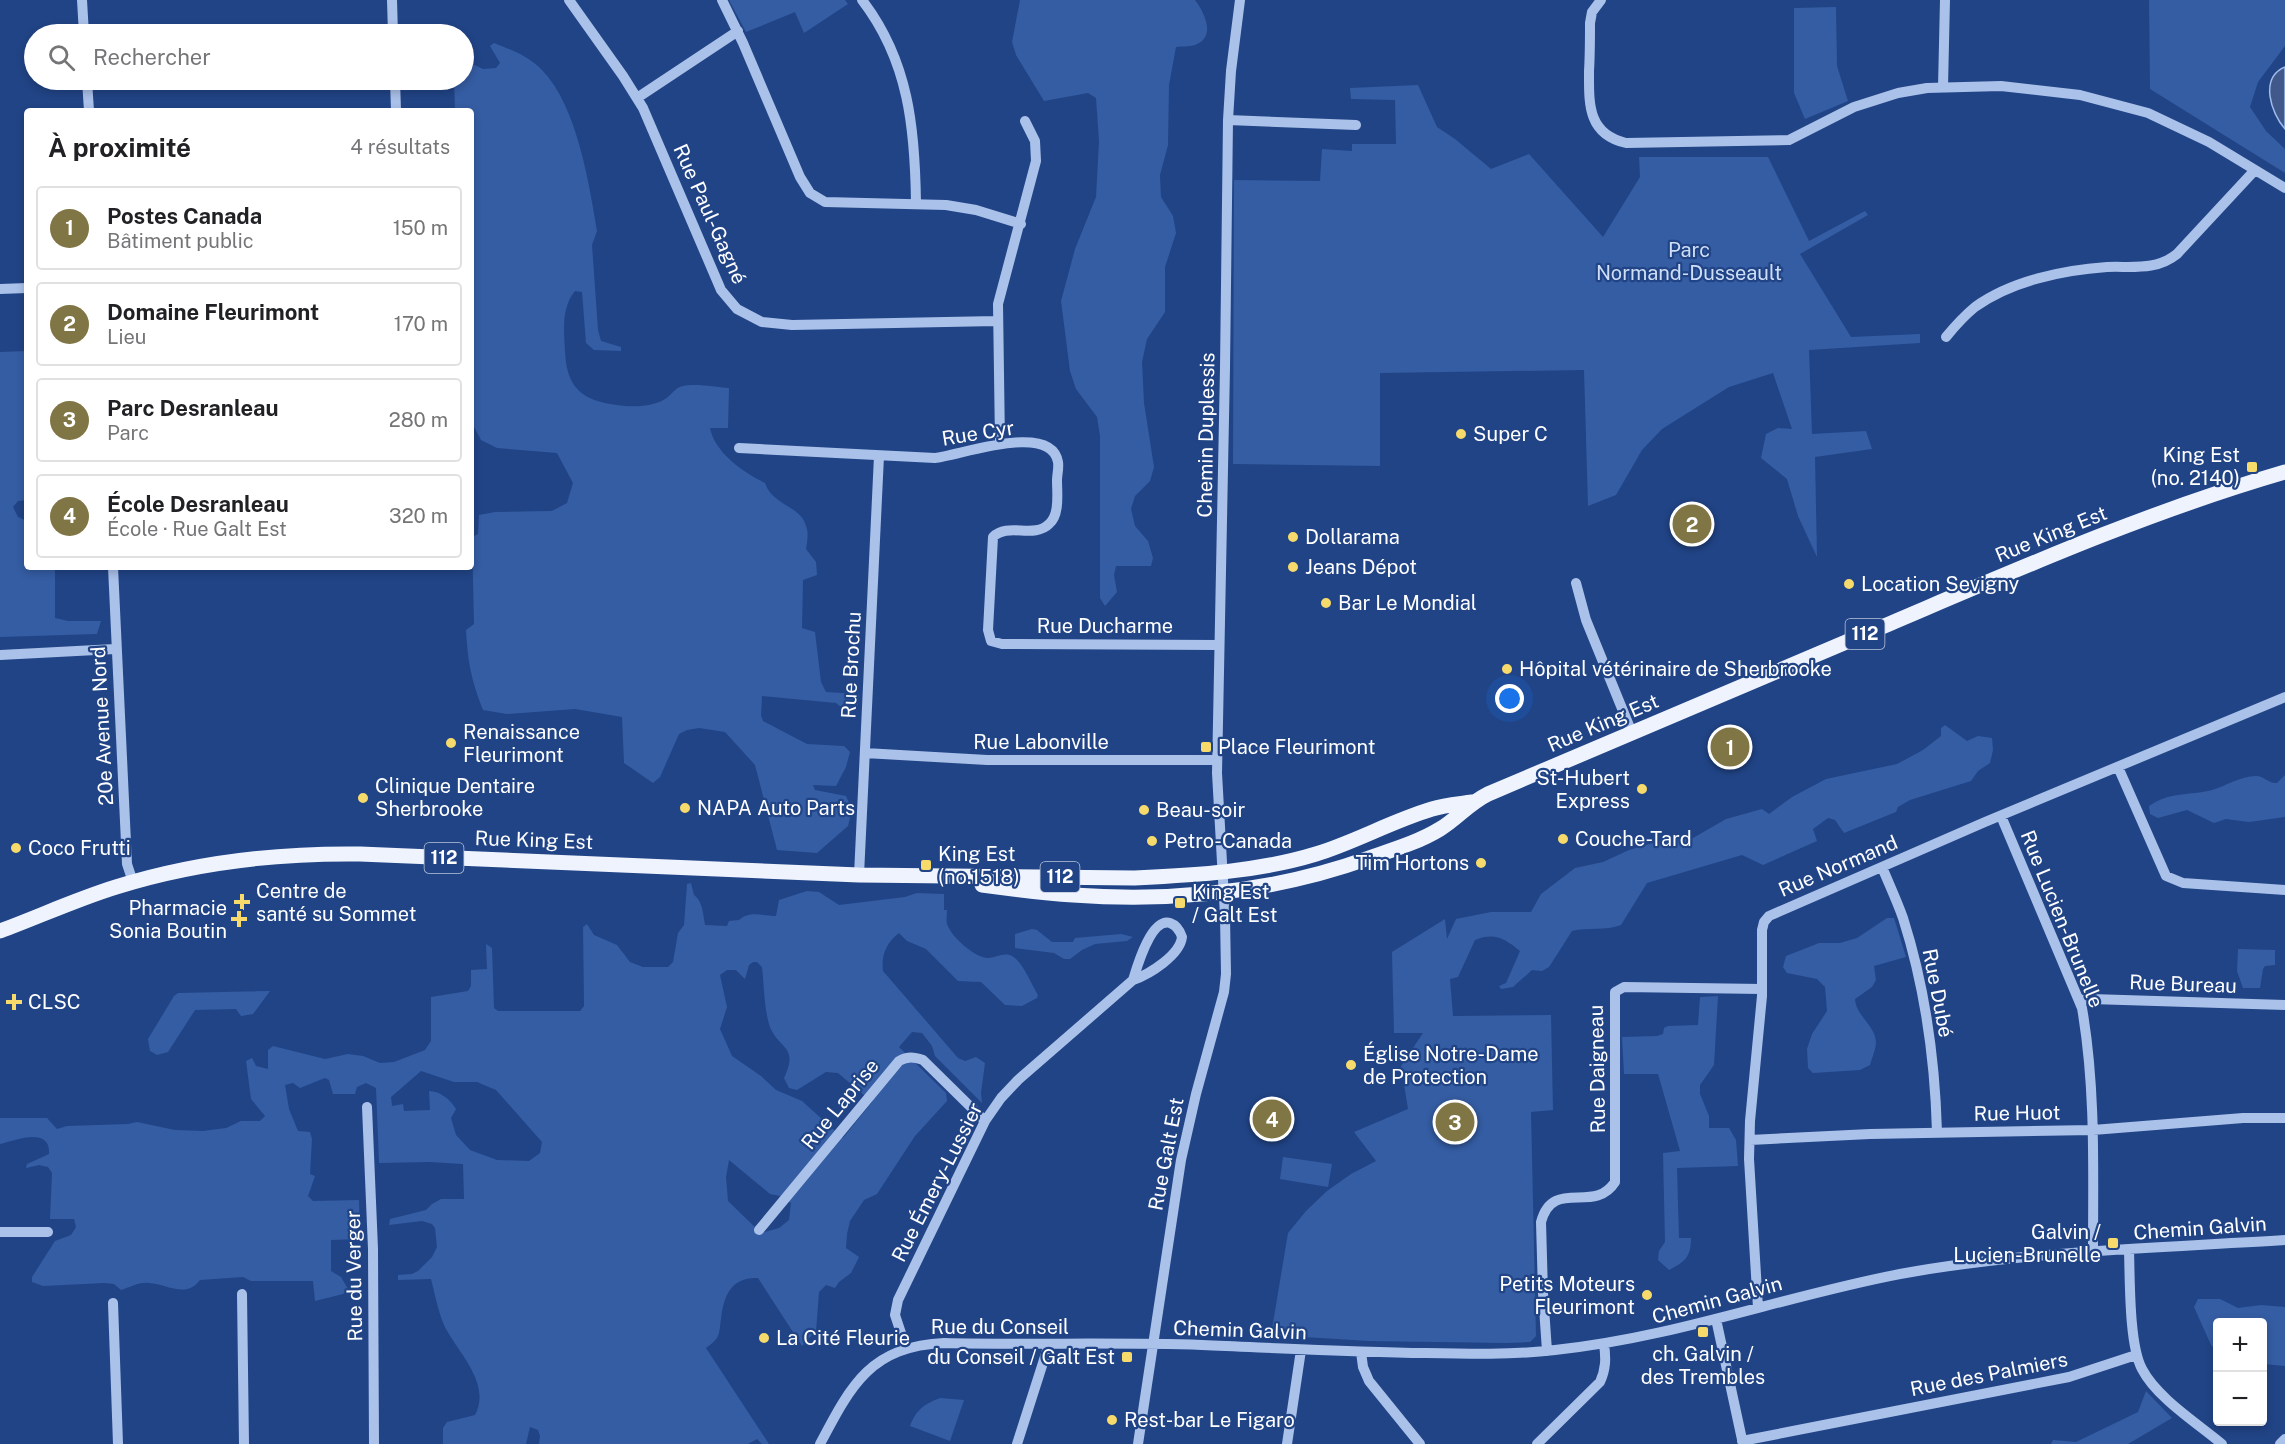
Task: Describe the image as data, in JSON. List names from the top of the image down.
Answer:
{
  "streets": {
    "main road": ["Rue King Est", "112"],
    "street": [
      "Rue Paul-Gagné",
      "Rue Cyr",
      "Chemin Duplessis",
      "Rue Ducharme",
      "Rue Brochu",
      "20e Avenue Nord",
      "Rue Labonville",
      "Rue Normand",
      "Rue Lucien-Brunelle",
      "Rue Bureau",
      "Rue Dubé",
      "Rue Daigneau",
      "Rue Laprise",
      "Rue Huot",
      "Rue Galt Est",
      "Rue Émery-Lussier",
      "Chemin Galvin",
      "Rue du Verger",
      "Rue du Conseil",
      "Rue des Palmiers"
    ]
  },
  "crossings": [
    ["Rue Cyr", "Rue Ducharme"],
    ["Rue Cyr", "Rue Brochu"],
    ["Chemin Duplessis", "Rue King Est"],
    ["Chemin Duplessis", "Rue Ducharme"],
    ["Chemin Duplessis", "Rue Labonville"],
    ["Chemin Duplessis", "Rue Galt Est"],
    ["Rue King Est", "Rue Brochu"],
    ["Rue King Est", "20e Avenue Nord"],
    ["Rue King Est", "Rue Galt Est"],
    ["Rue Brochu", "Rue Labonville"],
    ["Rue Normand", "Rue Lucien-Brunelle"],
    ["Rue Normand", "Rue Dubé"],
    ["Rue Normand", "Rue Daigneau"],
    ["Rue Normand", "Rue Huot"],
    ["Rue Normand", "Chemin Galvin"],
    ["Rue Lucien-Brunelle", "Rue Bureau"],
    ["Rue Lucien-Brunelle", "Rue Huot"],
    ["Rue Lucien-Brunelle", "Chemin Galvin"],
    ["Rue Dubé", "Rue Huot"],
    ["Rue Daigneau", "Chemin Galvin"],
    ["Rue Laprise", "Rue Émery-Lussier"],
    ["Rue Galt Est", "Chemin Galvin"],
    ["Rue Galt Est", "Rue du Conseil"],
    ["Rue Émery-Lussier", "Rue du Conseil"],
    ["Chemin Galvin", "Rue du Conseil"]
  ],
  "parks": ["Parc Normand-Dusseault"],
  "places": {
    "other": [
      "Super C",
      "Dollarama",
      "Jeans Dépot",
      "Location Sevigny",
      "Bar Le Mondial",
      "Hôpital vétérinaire de Sherbrooke",
      "Renaissance Fleurimont",
      "St-Hubert Express",
      "Clinique Dentaire Sherbrooke",
      "NAPA Auto Parts",
      "Beau-soir",
      "Couche-Tard",
      "Petro-Canada",
      "Coco Frutti",
      "Tim Hortons",
      "Église Notre-Dame de Protection",
      "Petits Moteurs Fleurimont",
      "La Cité Fleurie",
      "Rest-bar Le Figaro"
    ],
    "transit": [
      "King Est (no. 2140)",
      "Place Fleurimont",
      "King Est (no.1518)",
      "King Est / Galt Est",
      "Galvin / Lucien-Brunelle",
      "ch. Galvin / des Trembles",
      "du Conseil / Galt Est"
    ],
    "health": ["Centre de santé su Sommet", "Pharmacie Sonia Boutin", "CLSC"]
  },
  "page": {
    "search": "Rechercher",
    "heading": ["À proximité", "4 résultats"],
    "list": [
      {
        "mark": "1",
        "name": "Postes Canada",
        "note": "Bâtiment public",
        "value": "150 m"
      },
      {
        "mark": "2",
        "name": "Domaine Fleurimont",
        "note": "Lieu",
        "value": "170 m"
      },
      {
        "mark": "3",
        "name": "Parc Desranleau",
        "note": "Parc",
        "value": "280 m"
      },
      {
        "mark": "4",
        "name": "École Desranleau",
        "note": "École · Rue Galt Est",
        "value": "320 m"
      }
    ],
    "pins": [
      "2",
      "1",
      "4",
      "3"
    ],
    "map_buttons": ["+", "−"]
  }
}
